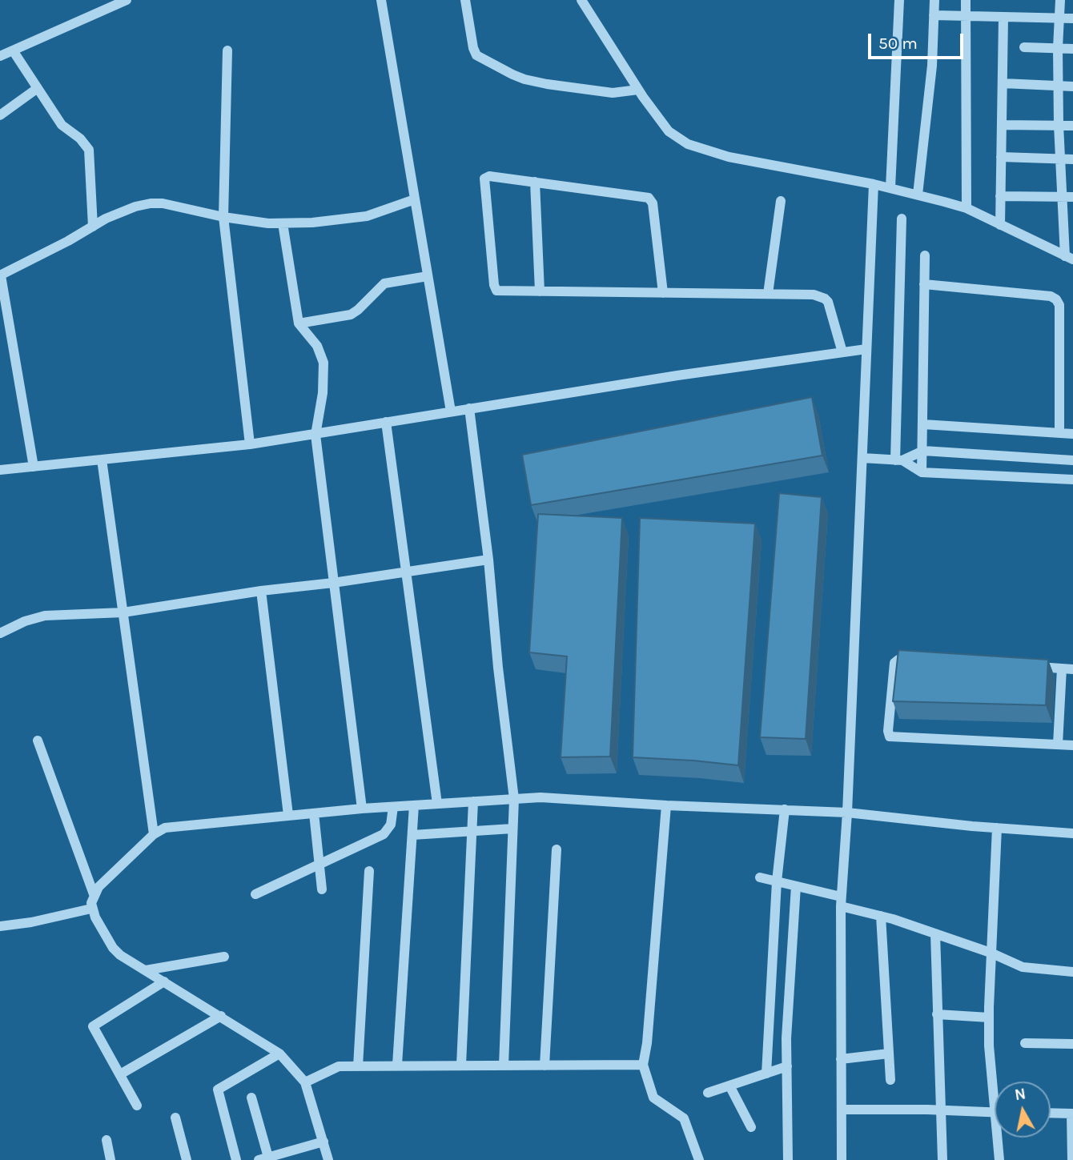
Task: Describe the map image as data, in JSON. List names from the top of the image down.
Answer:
{
  "scale_bar": "50 m",
  "north": "top"
}
